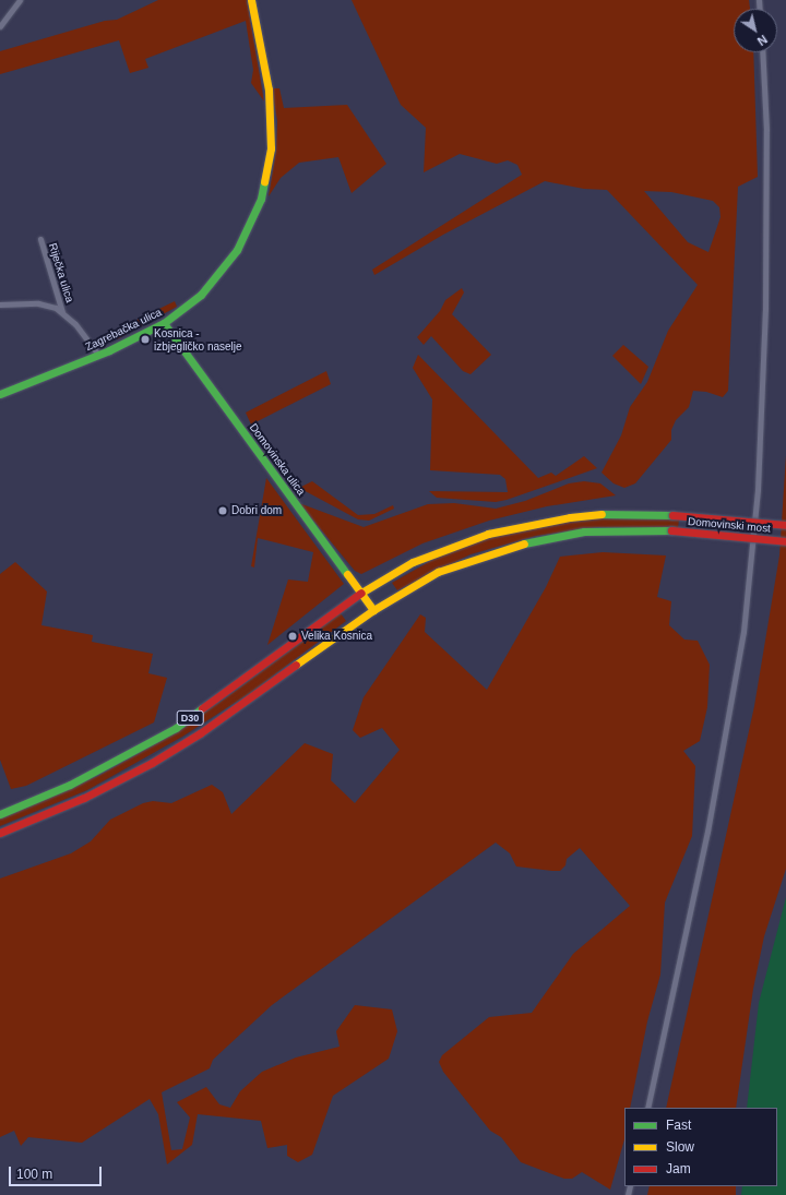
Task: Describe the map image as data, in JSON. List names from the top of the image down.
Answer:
{
  "streets": {
    "main road": [
      "Zagrebačka ulica",
      "Domovinska ulica",
      "Domovinski most",
      "D30"
    ],
    "street": ["Riječka ulica"]
  },
  "crossings": [
    ["Riječka ulica", "Zagrebačka ulica"],
    ["Zagrebačka ulica", "Domovinska ulica"],
    ["Domovinska ulica", "Domovinski most"],
    ["Domovinska ulica", "D30"],
    ["Domovinski most", "D30"]
  ],
  "places": ["Kosnica - izbjegličko naselje", "Dobri dom", "Velika Kosnica"],
  "legend": ["Fast", "Slow", "Jam"],
  "scale_bar": "100 m",
  "north": "bottom right"
}
